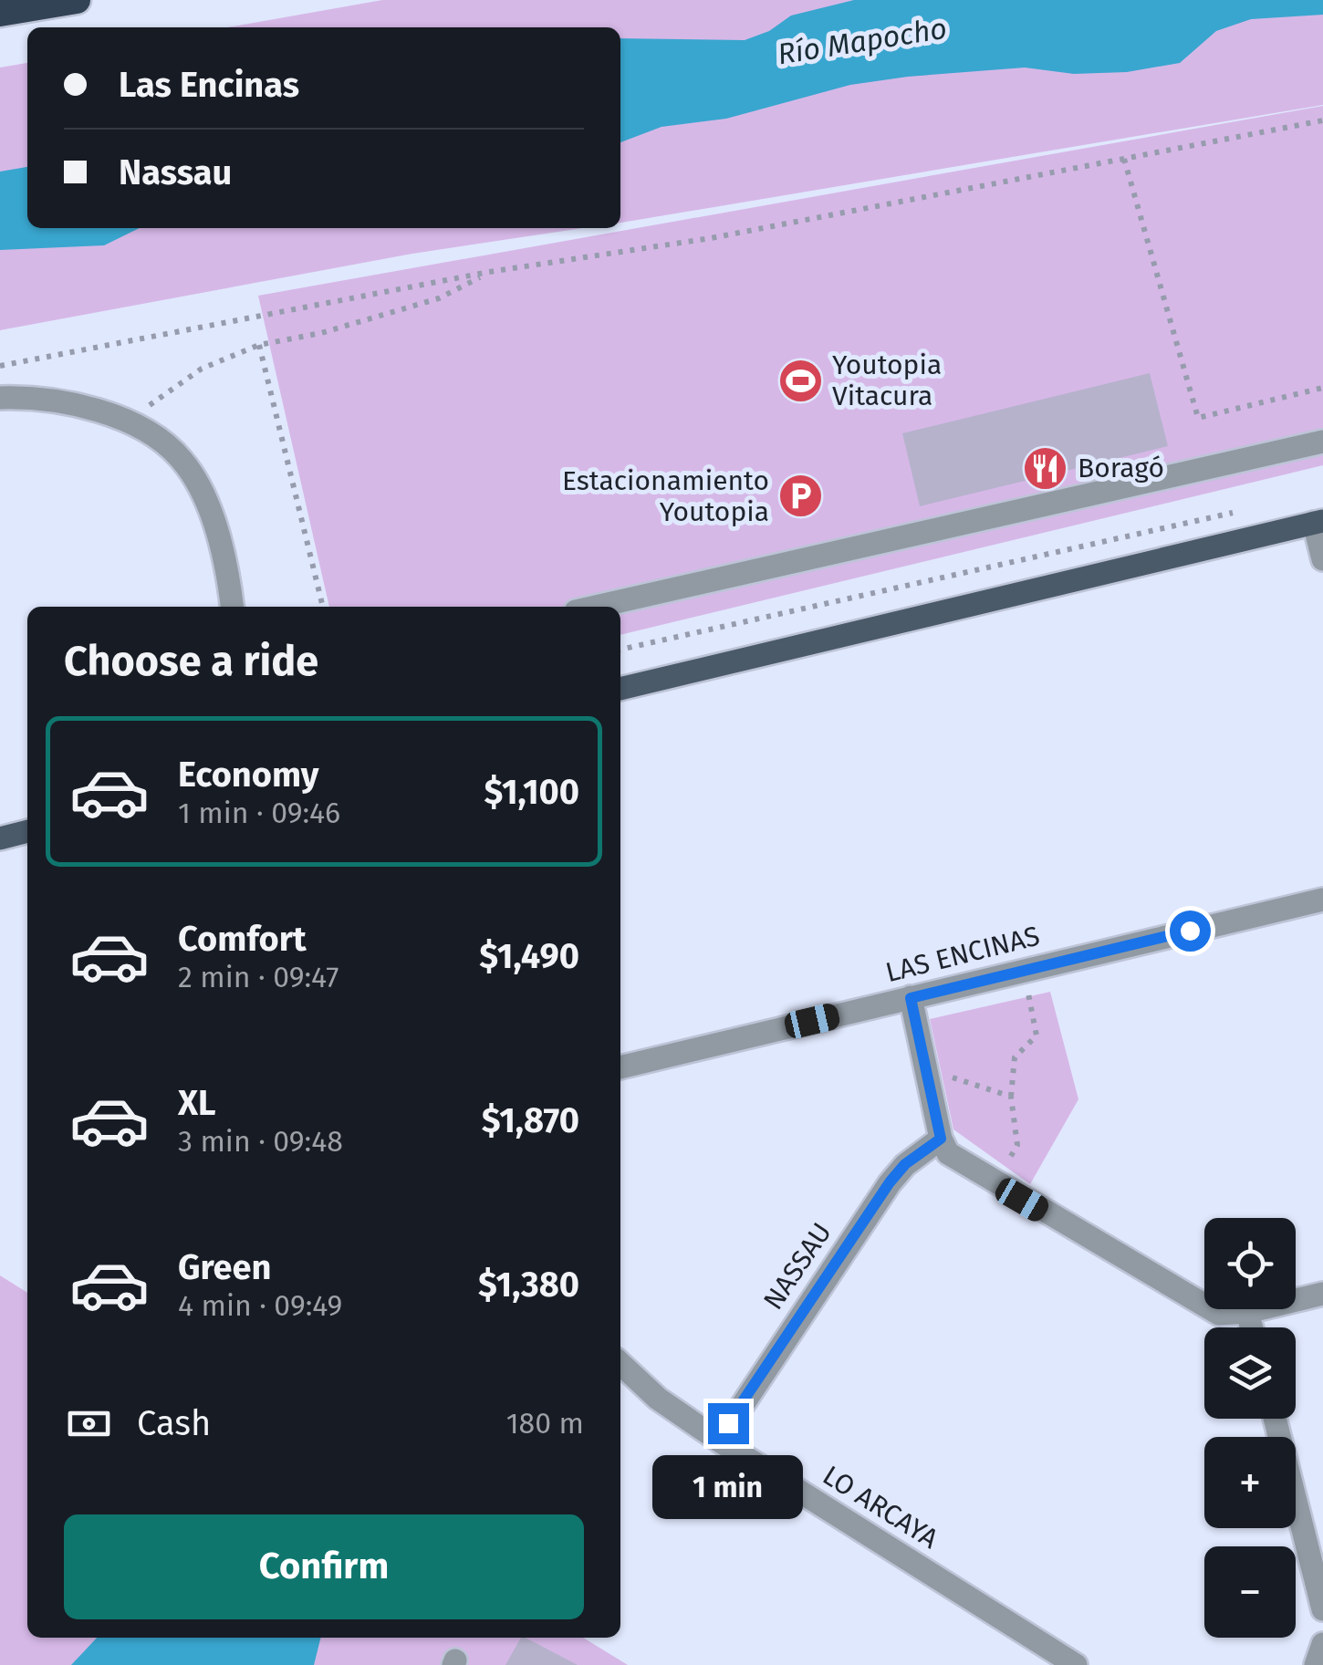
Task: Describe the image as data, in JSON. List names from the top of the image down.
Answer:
{
  "streets": {
    "street": ["LAS ENCINAS", "NASSAU", "LO ARCAYA"]
  },
  "crossings": [
    ["NASSAU", "LO ARCAYA"]
  ],
  "water": ["Río Mapocho"],
  "places": {
    "sports": ["Youtopia Vitacura"],
    "restaurant": ["Boragó"],
    "parking": ["Estacionamiento Youtopia"]
  },
  "page": {
    "banner": ["Las Encinas", "Nassau"],
    "heading": "Choose a ride",
    "list": [
      {
        "name": "Economy",
        "note": "1 min · 09:46",
        "value": "$1,100"
      },
      {
        "name": "Comfort",
        "note": "2 min · 09:47",
        "value": "$1,490"
      },
      {
        "name": "XL",
        "note": "3 min · 09:48",
        "value": "$1,870"
      },
      {
        "name": "Green",
        "note": "4 min · 09:49",
        "value": "$1,380"
      }
    ],
    "map_buttons": ["+", "−"],
    "pay": ["Cash", "180 m"],
    "bubble": "1 min",
    "buttons": "Confirm"
  }
}
